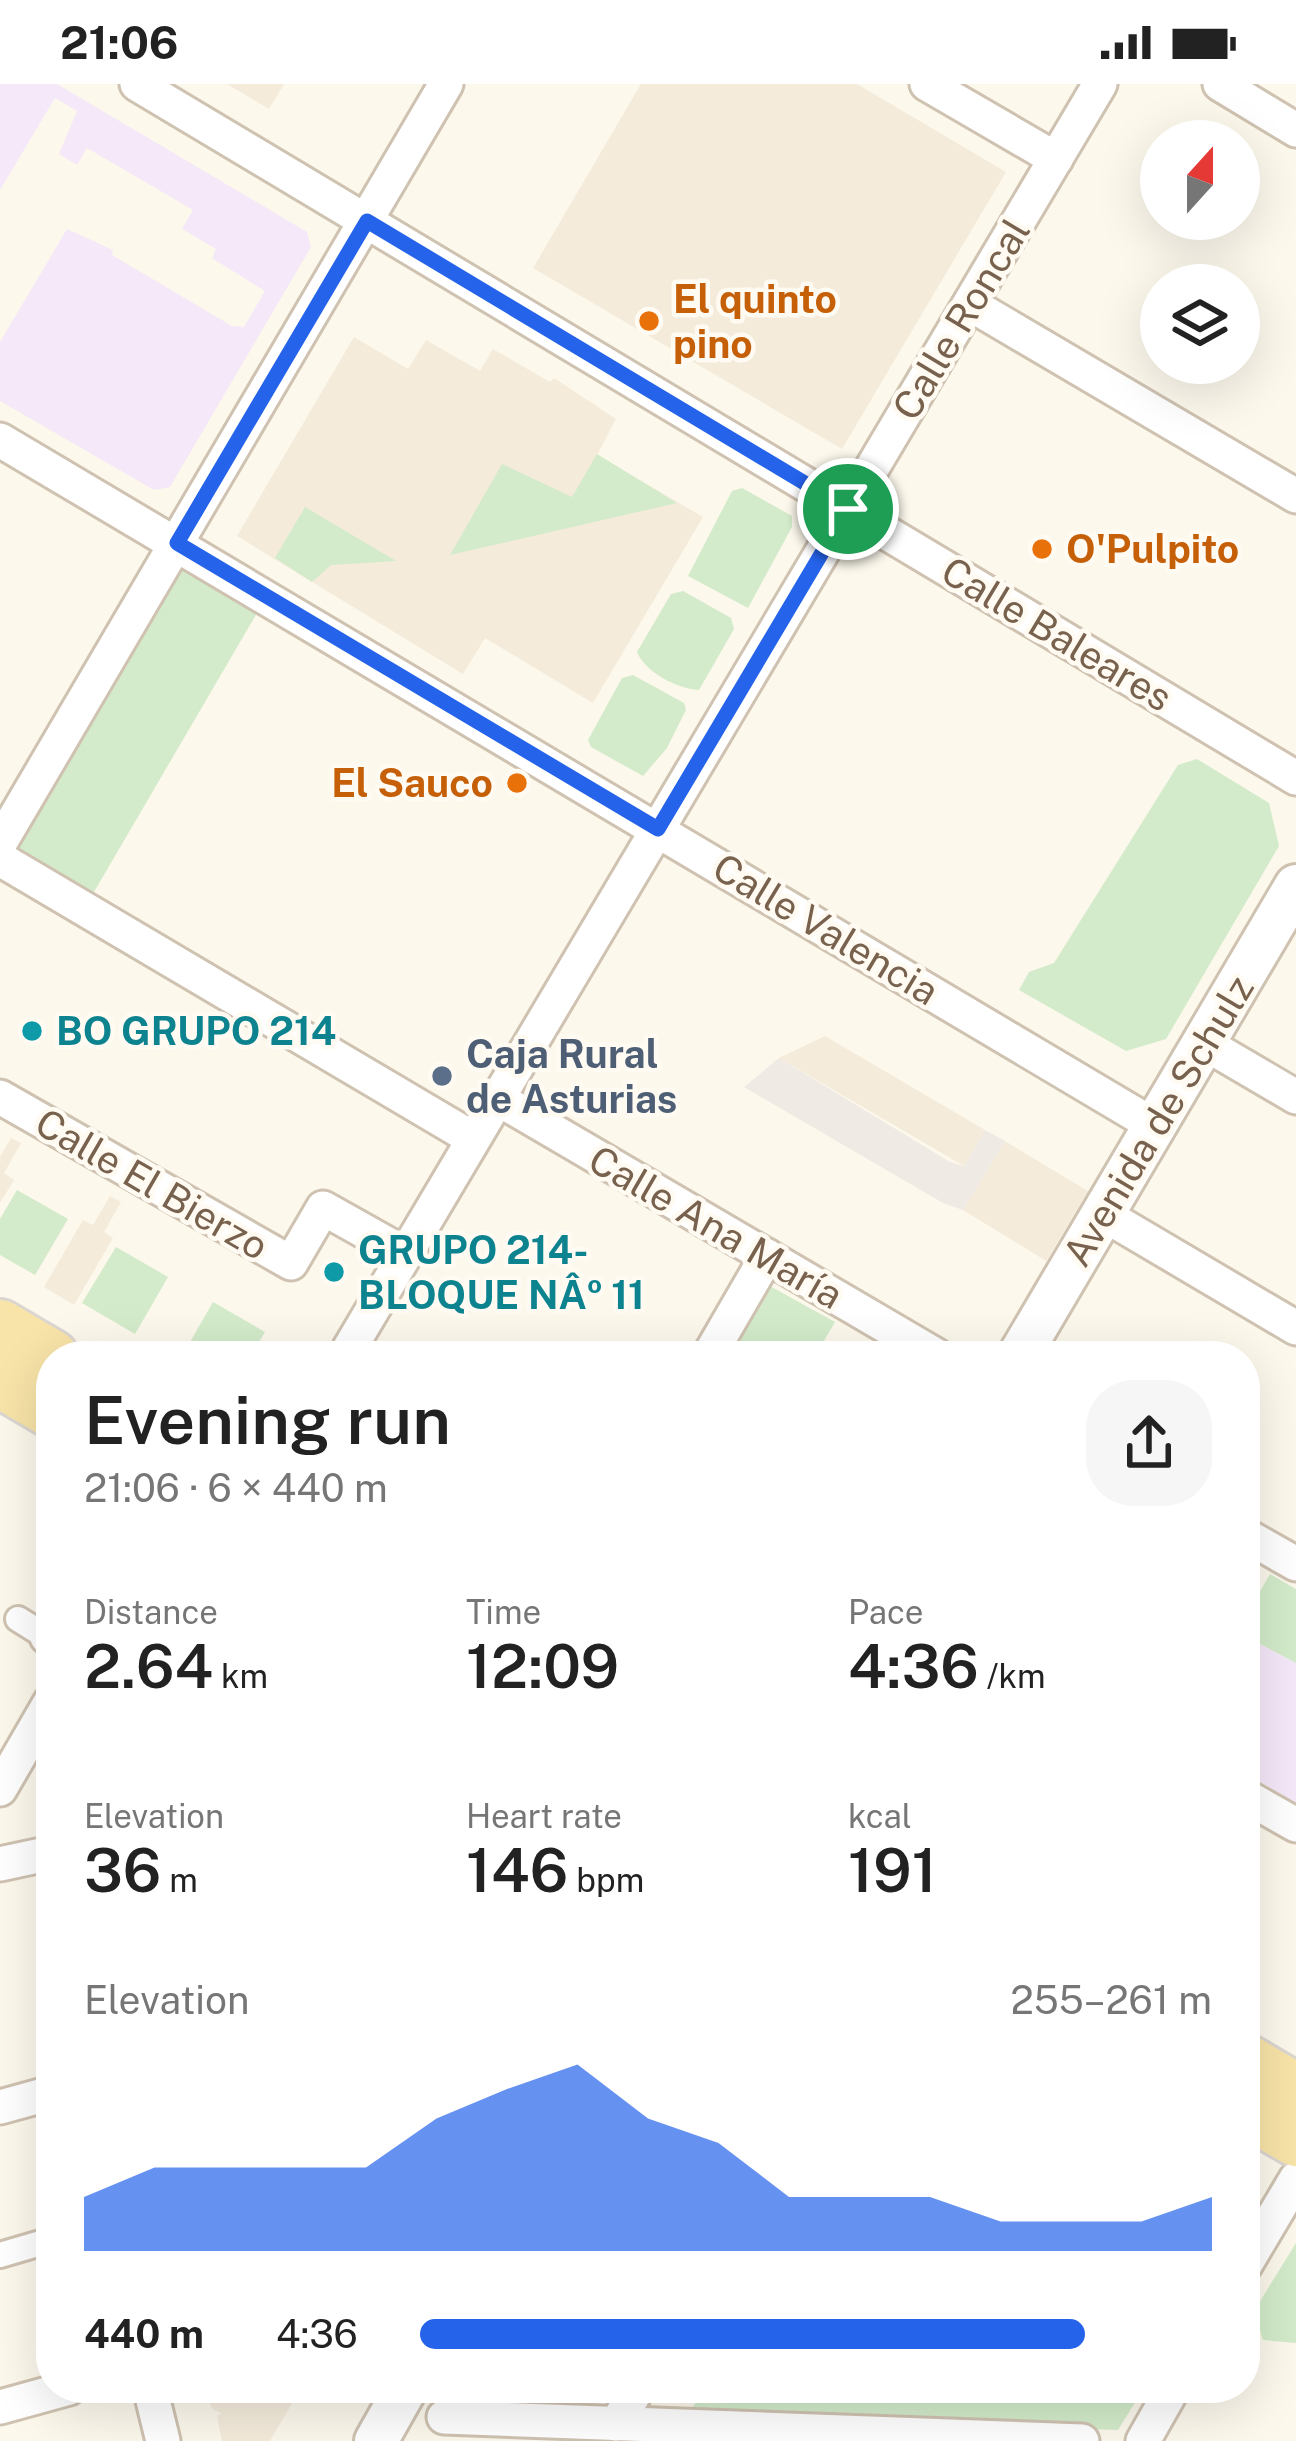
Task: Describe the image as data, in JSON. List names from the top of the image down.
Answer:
{
  "streets": {
    "street": [
      "Calle Roncal",
      "Calle Baleares",
      "Calle Valencia",
      "Avenida de Schulz",
      "Calle El Bierzo",
      "Calle Ana María"
    ]
  },
  "crossings": [
    ["Calle Roncal", "Calle Baleares"],
    ["Calle Roncal", "Calle Valencia"],
    ["Calle Roncal", "Calle El Bierzo"],
    ["Calle Roncal", "Calle Ana María"],
    ["Calle Valencia", "Avenida de Schulz"]
  ],
  "places": [
    "El quinto pino",
    "O'Pulpito",
    "El Sauco",
    "BO GRUPO 214",
    "Caja Rural de Asturias",
    "GRUPO 214- BLOQUE NÂº 11"
  ],
  "north": "top",
  "page": {
    "status": "21:06",
    "heading": ["Evening run", "21:06 · 6 × 440 m"],
    "stats": [
      ["Distance", "2.64 km"],
      ["Time", "12:09"],
      ["Pace", "4:36 /km"],
      ["Elevation", "36 m"],
      ["Heart rate", "146 bpm"],
      ["kcal", "191"]
    ],
    "chart": ["Elevation", "255–261 m"],
    "list": [
      {
        "name": "440 m",
        "note": "4:36"
      }
    ]
  }
}
